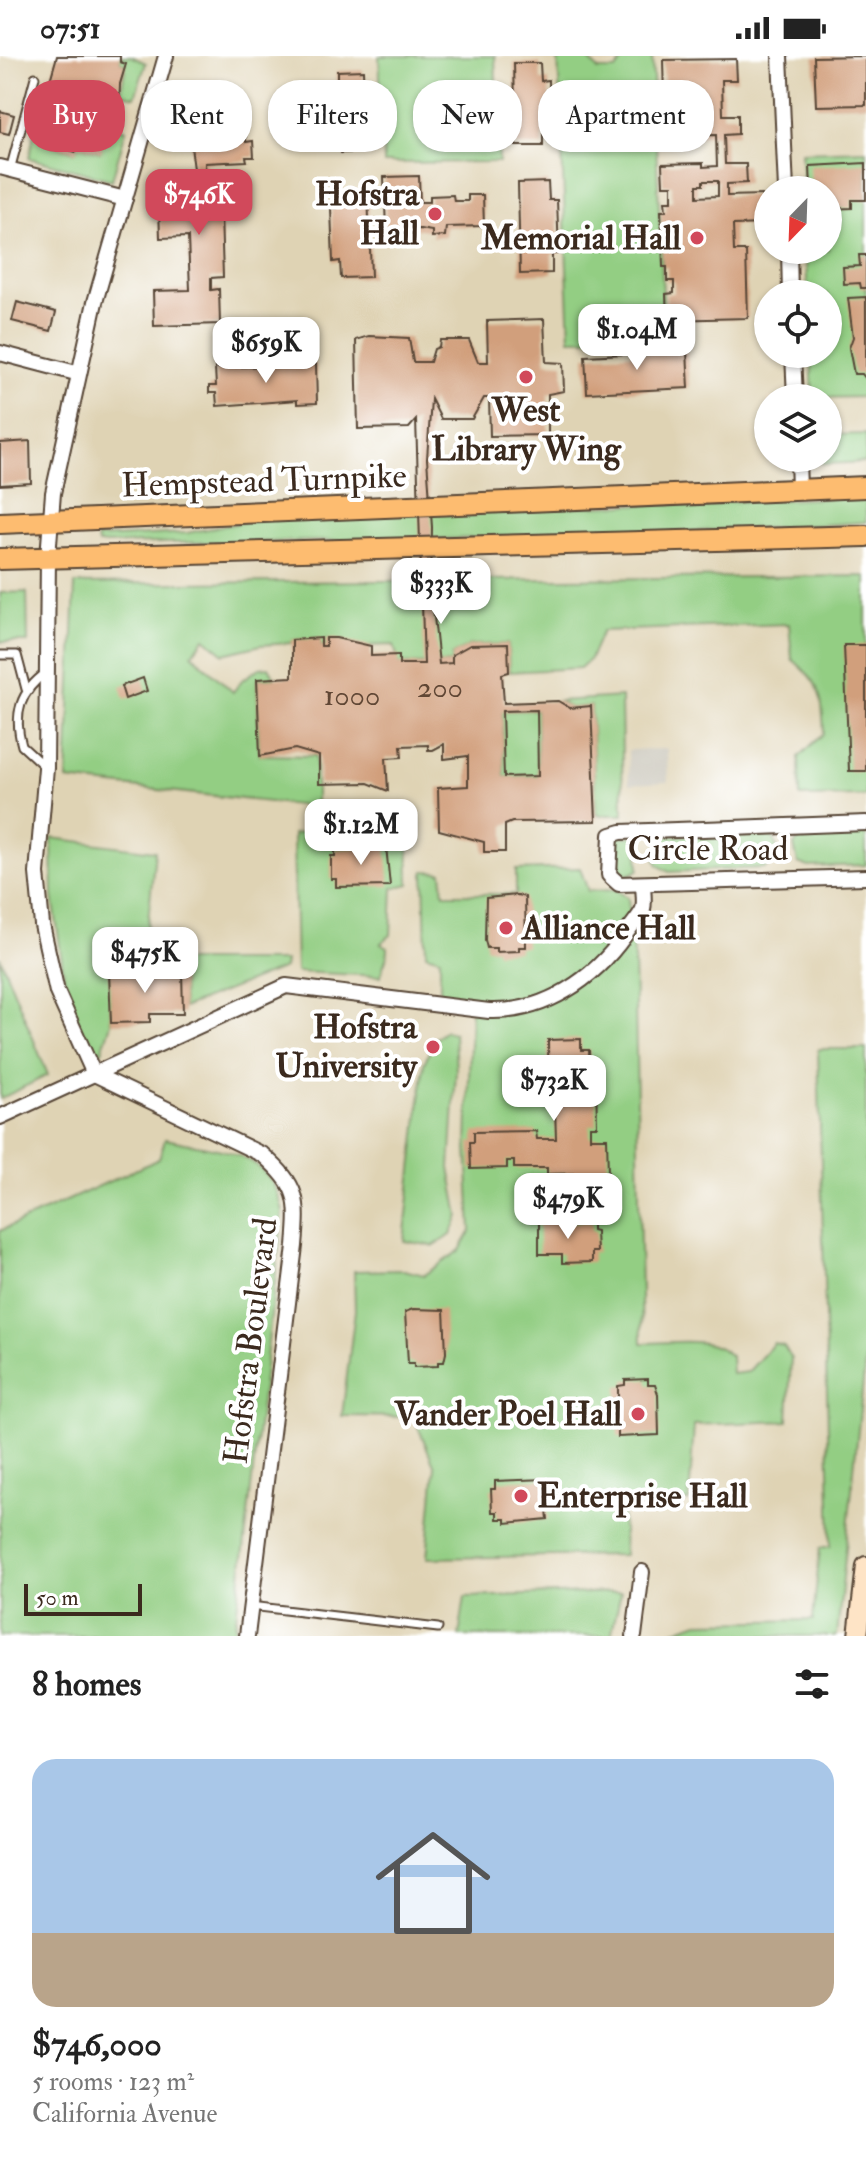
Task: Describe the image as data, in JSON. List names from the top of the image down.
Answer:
{
  "streets": {
    "main road": ["Hempstead Turnpike"],
    "street": ["Circle Road", "Hofstra Boulevard"]
  },
  "places": [
    "Hofstra Hall",
    "Memorial Hall",
    "West Library Wing",
    "Alliance Hall",
    "Hofstra University",
    "Vander Poel Hall",
    "Enterprise Hall"
  ],
  "house_numbers": ["200", "1000"],
  "scale_bar": "50 m",
  "north": "bottom left",
  "page": {
    "status": "07:51",
    "chip": [
      "Buy",
      "Rent",
      "Filters",
      "New",
      "Apartment"
    ],
    "price": [
      "$746K",
      "$1.04M",
      "$659K",
      "$333K",
      "$1.12M",
      "$475K",
      "$732K",
      "$479K"
    ],
    "scale": "50 m",
    "heading": "8 homes",
    "list": [
      {
        "name": "$746,000",
        "note": "5 rooms · 123 m² · California Avenue"
      }
    ]
  }
}
